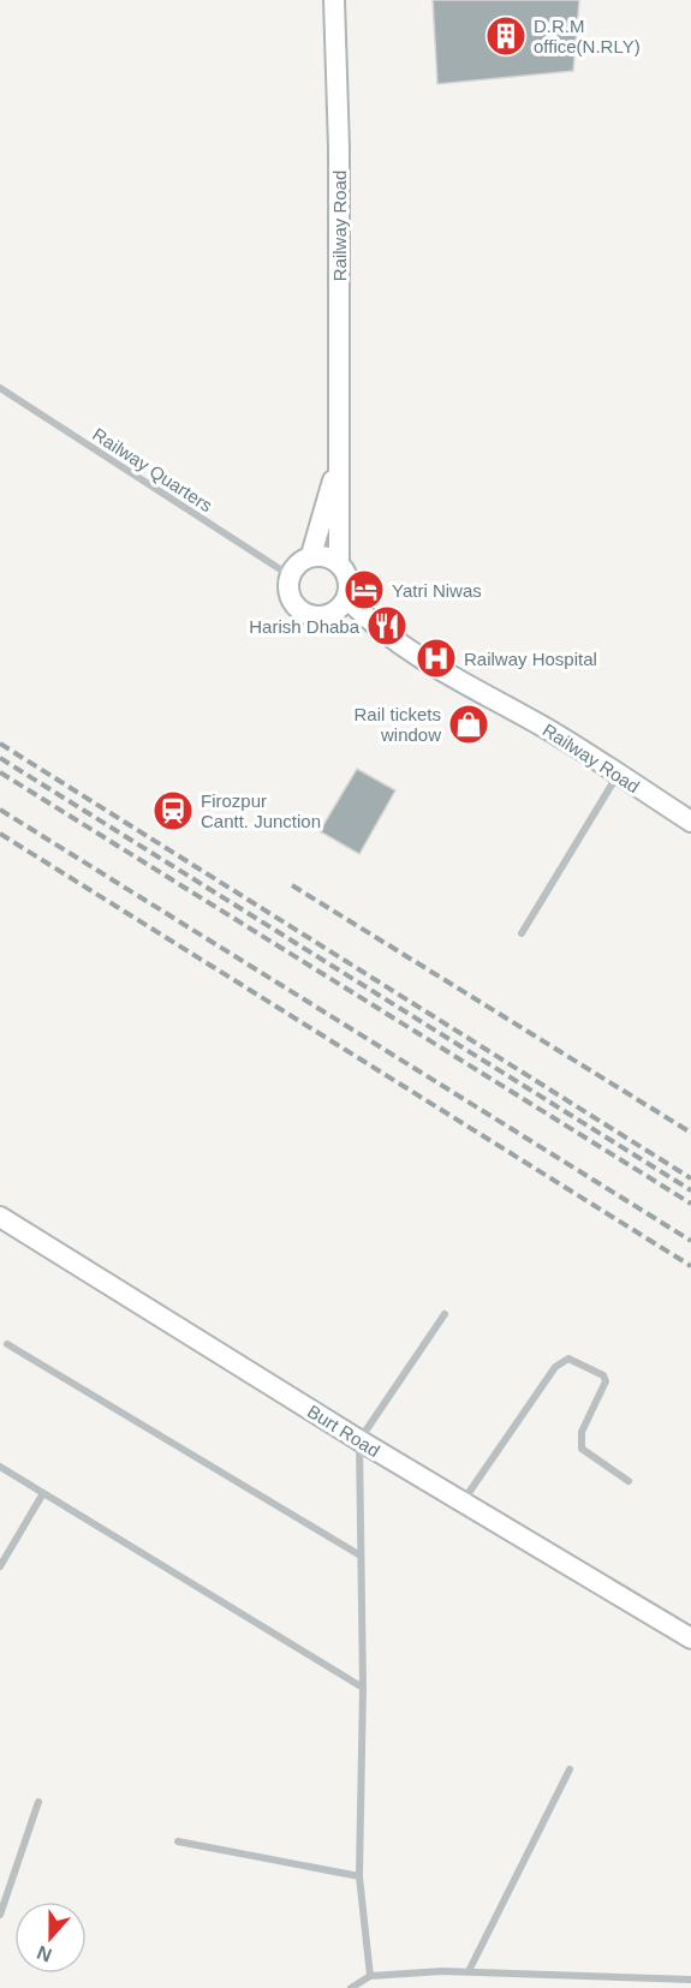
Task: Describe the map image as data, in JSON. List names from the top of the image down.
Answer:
{
  "streets": {
    "street": ["Railway Road", "Railway Quarters", "Burt Road"]
  },
  "crossings": [
    ["Railway Road", "Railway Quarters"]
  ],
  "places": {
    "building": ["D.R.M office(N.RLY)"],
    "hotel": ["Yatri Niwas"],
    "restaurant": ["Harish Dhaba"],
    "hospital": ["Railway Hospital"],
    "shop": ["Rail tickets window"],
    "station": ["Firozpur Cantt. Junction"]
  },
  "north": "bottom"
}
